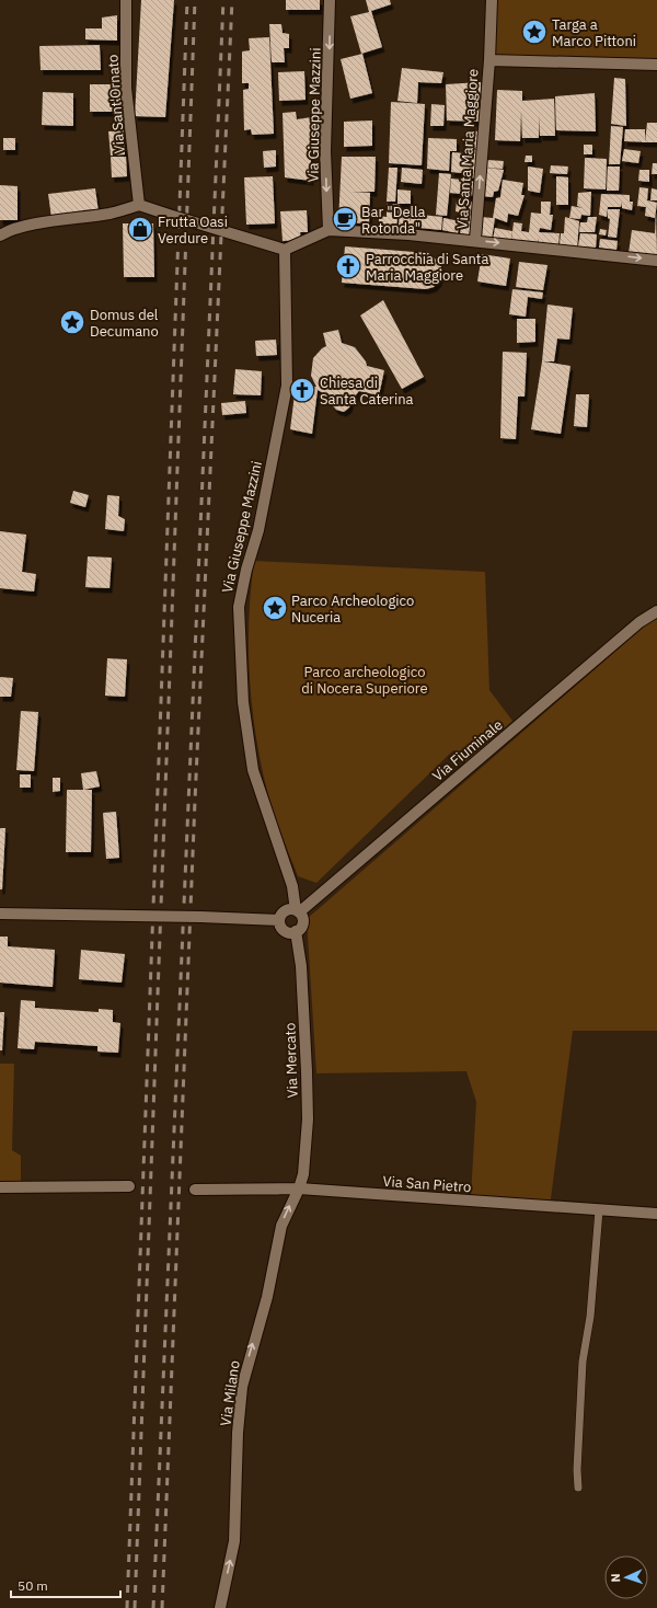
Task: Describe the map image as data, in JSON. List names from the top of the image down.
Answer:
{
  "streets": {
    "street": [
      "Via Sant'Ornato",
      "Via Giuseppe Mazzini",
      "Via Santa Maria Maggiore",
      "Via Fiuminale",
      "Via Mercato",
      "Via San Pietro",
      "Via Milano"
    ]
  },
  "crossings": [
    ["Via Giuseppe Mazzini", "Via Santa Maria Maggiore"],
    ["Via Giuseppe Mazzini", "Via Fiuminale"],
    ["Via Giuseppe Mazzini", "Via Mercato"],
    ["Via Fiuminale", "Via Mercato"],
    ["Via Mercato", "Via San Pietro"],
    ["Via Mercato", "Via Milano"],
    ["Via San Pietro", "Via Milano"]
  ],
  "one_way": ["Via Milano"],
  "parks": ["Parco archeologico di Nocera Superiore"],
  "places": {
    "place": ["Targa a Marco Pittoni", "Domus del Decumano", "Parco Archeologico Nuceria"],
    "cafe": ["Bar \"Della Rotonda\""],
    "shop": ["Frutta Oasi Verdure"],
    "church": ["Parrocchia di Santa Maria Maggiore", "Chiesa di Santa Caterina"]
  },
  "scale_bar": "50 m",
  "north": "left"
}
